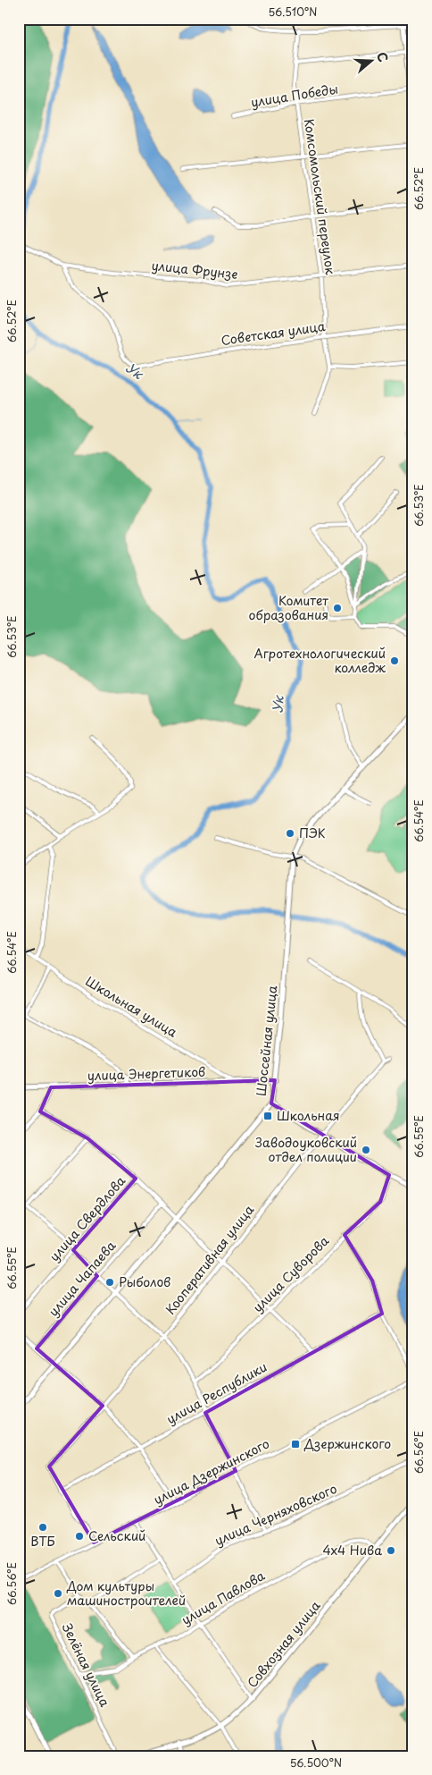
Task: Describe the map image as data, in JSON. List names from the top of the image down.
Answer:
{
  "streets": {
    "street": [
      "улица Победы",
      "Комсомольский переулок",
      "улица Фрунзе",
      "Советская улица",
      "Школьная улица",
      "Шоссейная улица",
      "улица Энергетиков",
      "улица Свердлова",
      "Кооперативная улица",
      "улица Суворова",
      "улица Чапаева",
      "улица Республики",
      "улица Дзержинского",
      "улица Черняховского",
      "улица Павлова",
      "Совхозная улица",
      "Зелёная улица"
    ]
  },
  "crossings": [
    ["улица Победы", "Комсомольский переулок"],
    ["Комсомольский переулок", "улица Фрунзе"],
    ["Комсомольский переулок", "Советская улица"],
    ["улица Фрунзе", "Советская улица"],
    ["Школьная улица", "улица Энергетиков"],
    ["Шоссейная улица", "улица Энергетиков"],
    ["Кооперативная улица", "улица Республики"],
    ["улица Павлова", "Совхозная улица"],
    ["улица Павлова", "Зелёная улица"]
  ],
  "water": ["Ук"],
  "places": {
    "other": [
      "Комитет образования",
      "Агротехнологический колледж",
      "ПЭК",
      "Заводоуковский отдел полиции",
      "Рыболов",
      "ВТБ",
      "Сельский",
      "4x4 Нива",
      "Дом культуры машиностроителей"
    ],
    "transit": ["Школьная", "Дзержинского"]
  },
  "north": "right",
  "coordinates": [
    "56.510°N",
    "66.52°E",
    "66.53°E",
    "66.54°E",
    "66.55°E",
    "66.56°E",
    "56.500°N"
  ]
}
